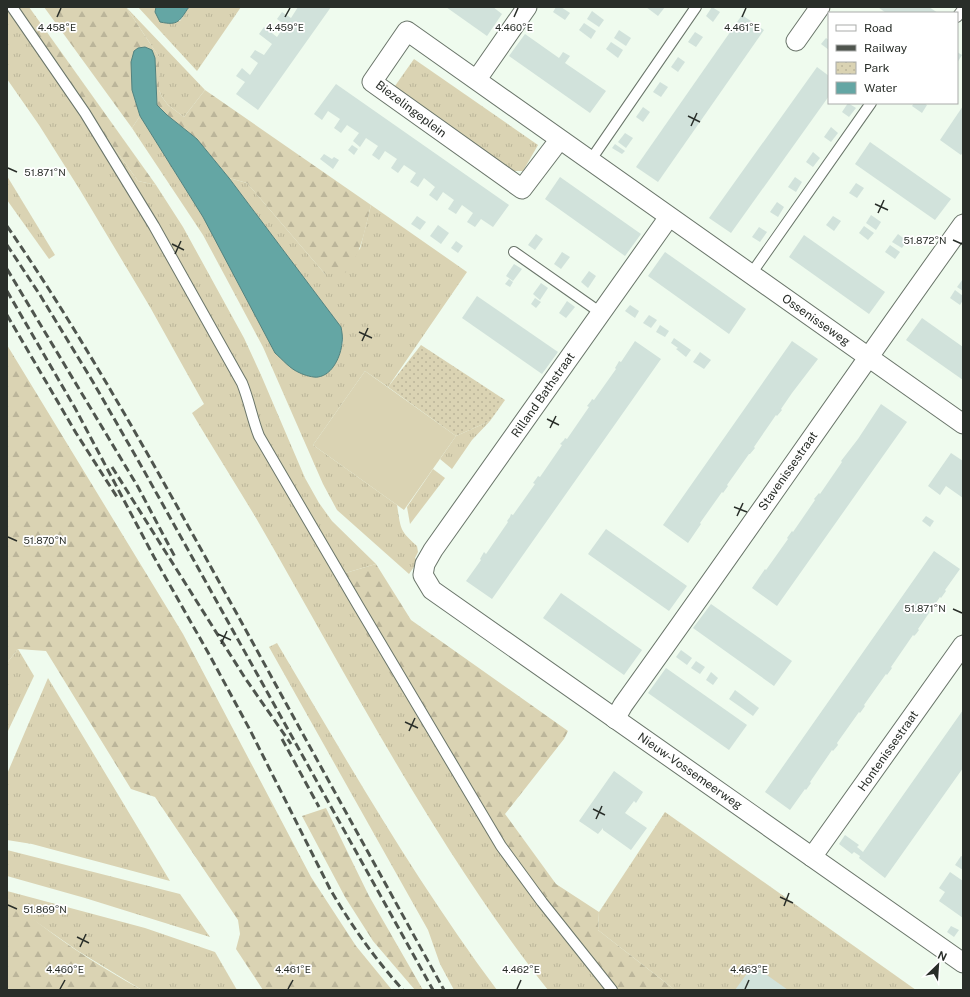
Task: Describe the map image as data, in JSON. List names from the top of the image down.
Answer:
{
  "streets": {
    "street": [
      "Biezelingeplein",
      "Ossenisseweg",
      "Rilland Bathstraat",
      "Stavenissestraat",
      "Hontenissestraat",
      "Nieuw-Vossemeerweg"
    ]
  },
  "crossings": [
    ["Biezelingeplein", "Ossenisseweg"],
    ["Biezelingeplein", "Rilland Bathstraat"],
    ["Ossenisseweg", "Rilland Bathstraat"],
    ["Ossenisseweg", "Stavenissestraat"],
    ["Rilland Bathstraat", "Nieuw-Vossemeerweg"],
    ["Stavenissestraat", "Nieuw-Vossemeerweg"],
    ["Hontenissestraat", "Nieuw-Vossemeerweg"]
  ],
  "legend": [
    "Road",
    "Railway",
    "Park",
    "Water"
  ],
  "north": "top right",
  "coordinates": [
    "4.458°E",
    "4.459°E",
    "4.460°E",
    "4.461°E",
    "51.871°N",
    "51.872°N",
    "51.870°N",
    "51.869°N",
    "4.463°E",
    "4.462°E"
  ]
}
